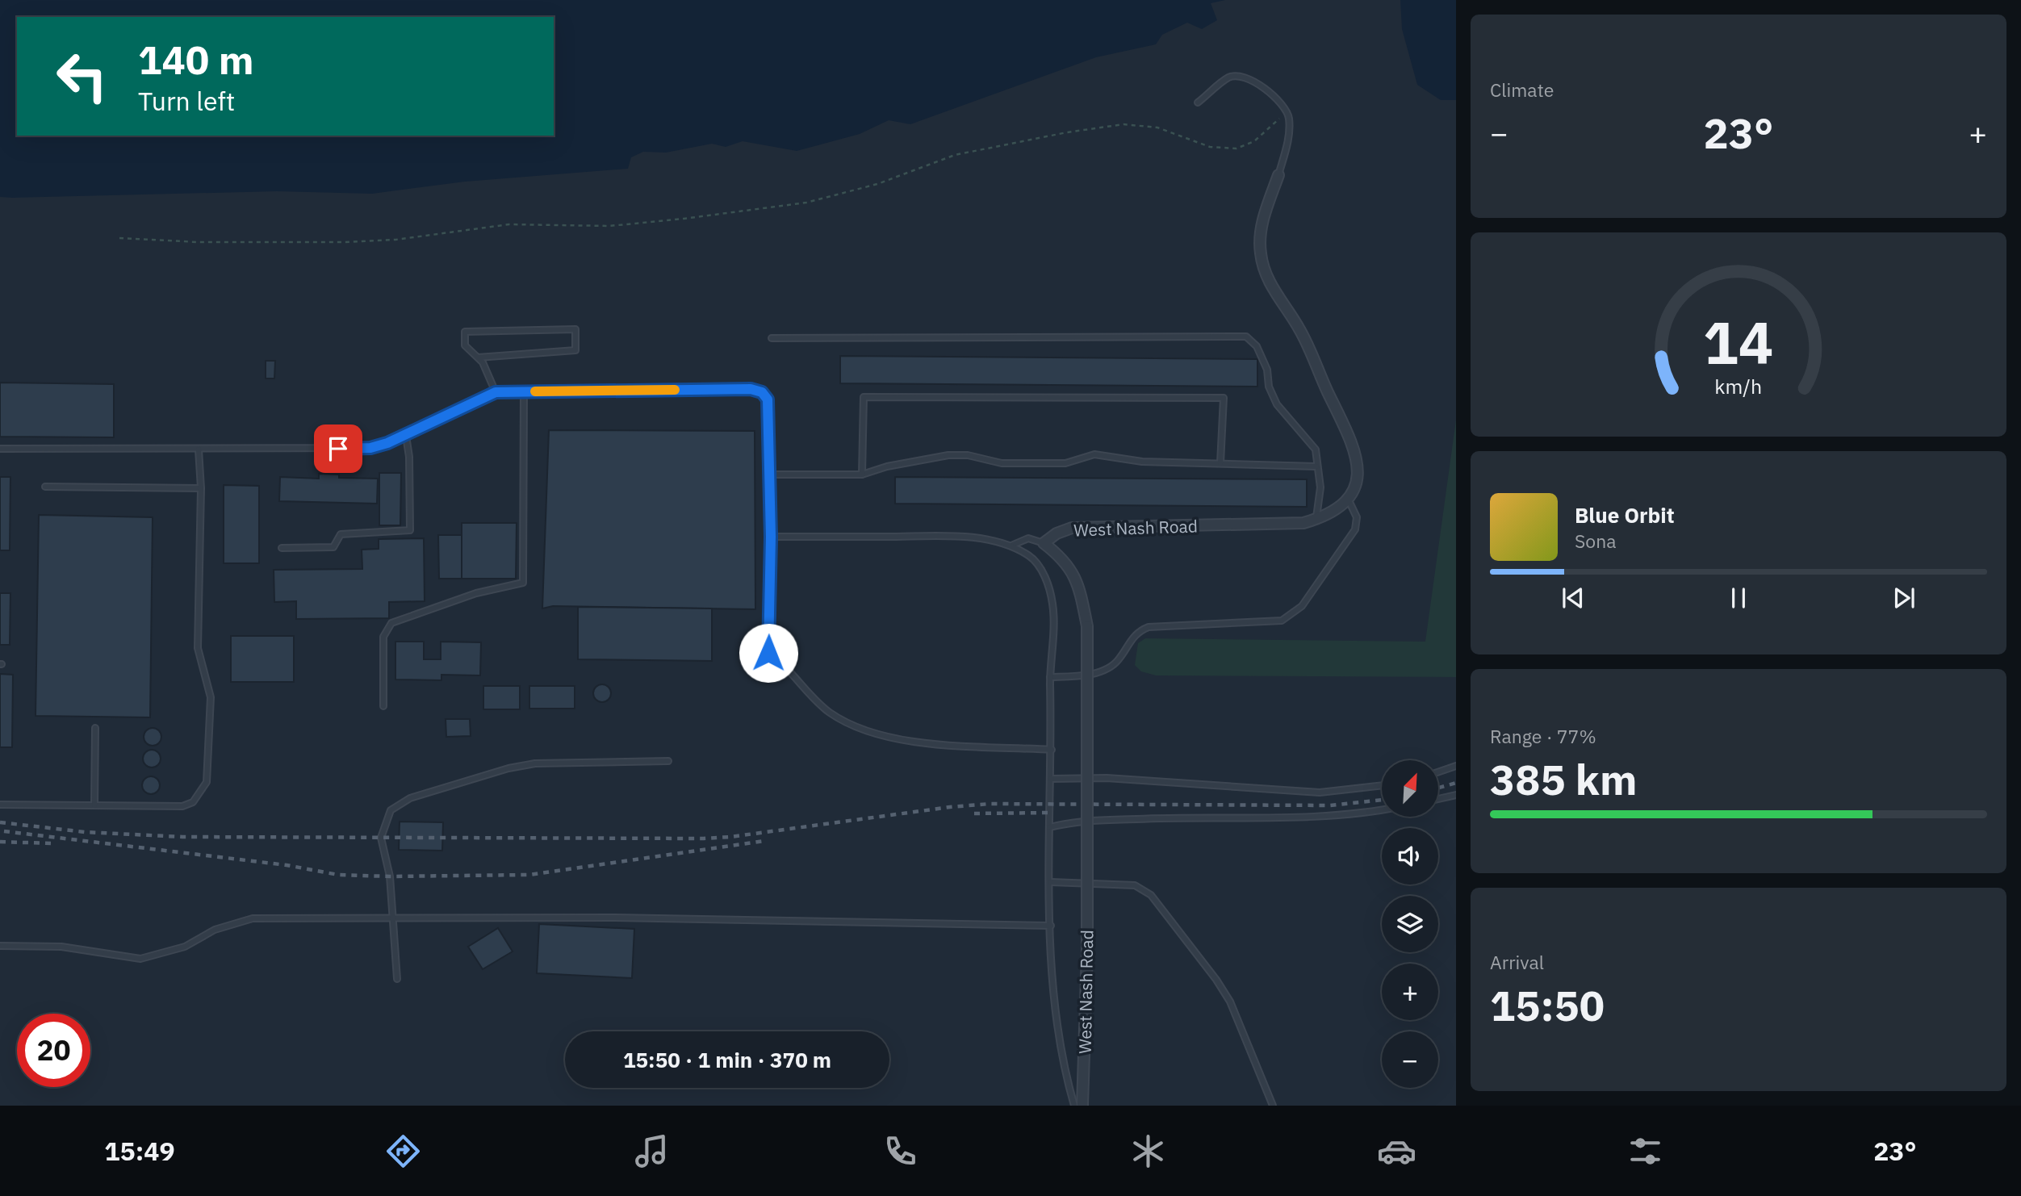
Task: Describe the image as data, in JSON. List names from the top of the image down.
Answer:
{
  "streets": {
    "street": ["West Nash Road"]
  },
  "north": "top right",
  "page": {
    "tile": [
      "Climate",
      ["Range · 77%", "385 km"],
      ["Arrival", "15:50"]
    ],
    "turn": ["140 m", "Turn left"],
    "heat": ["−", "23°", "+"],
    "song": ["Blue Orbit", "Sona"],
    "map_buttons": ["+", "−"],
    "limit": "20",
    "trip": "15:50 · 1 min · 370 m",
    "tabs": ["15:49", "23°"],
    "gauge": ["14", "km/h"]
  }
}
